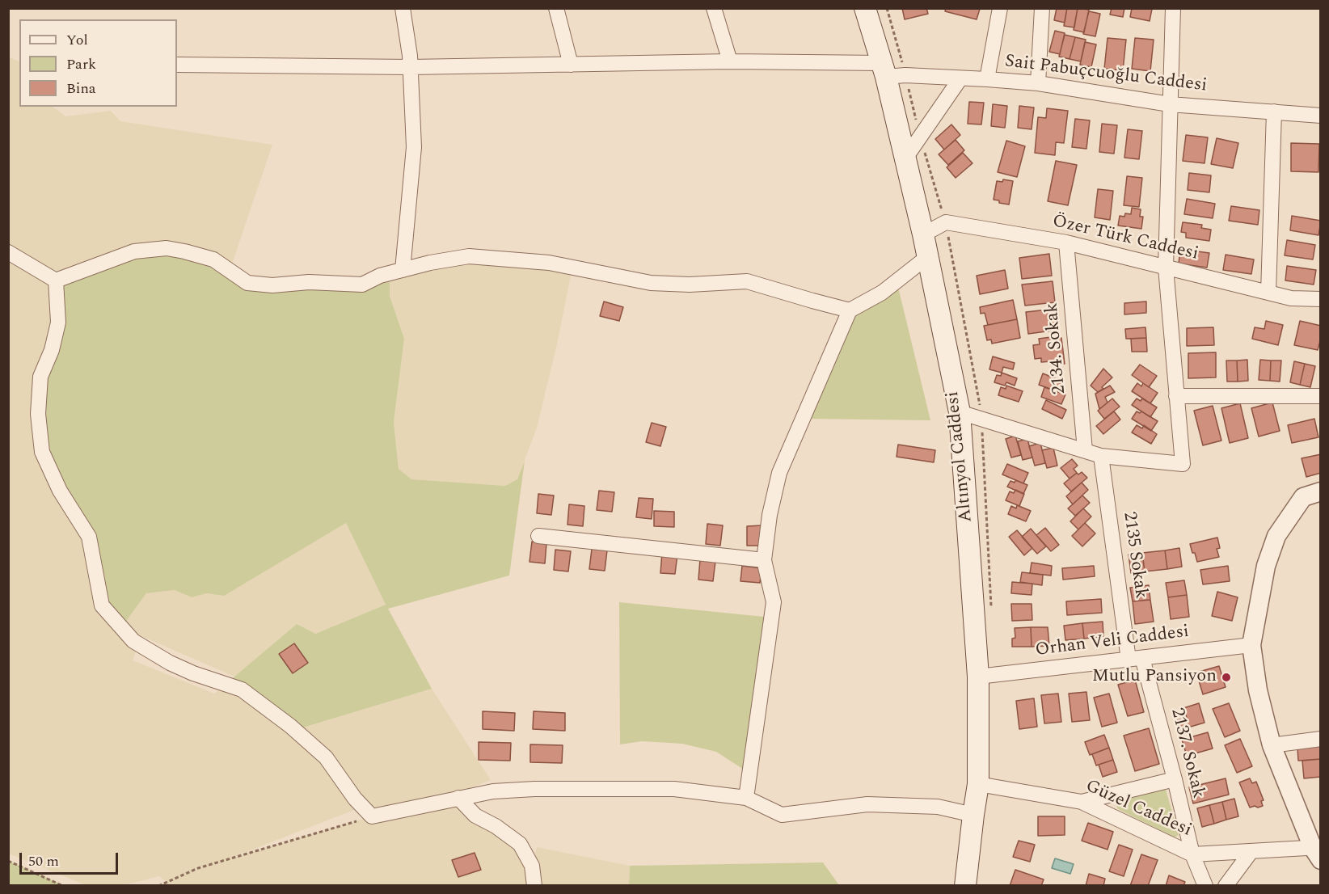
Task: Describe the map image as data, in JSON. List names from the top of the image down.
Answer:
{
  "streets": {
    "main road": ["Altınyol Caddesi"],
    "street": [
      "Sait Pabuçcuoğlu Caddesi",
      "Özer Türk Caddesi",
      "2134. Sokak",
      "2135 Sokak",
      "Orhan Veli Caddesi",
      "2137. Sokak",
      "Güzel Caddesi"
    ]
  },
  "crossings": [
    ["Sait Pabuçcuoğlu Caddesi", "Altınyol Caddesi"],
    ["Özer Türk Caddesi", "2134. Sokak"],
    ["Özer Türk Caddesi", "Altınyol Caddesi"],
    ["Altınyol Caddesi", "Orhan Veli Caddesi"],
    ["Altınyol Caddesi", "Güzel Caddesi"],
    ["2135 Sokak", "Orhan Veli Caddesi"],
    ["2135 Sokak", "2137. Sokak"],
    ["Orhan Veli Caddesi", "2137. Sokak"],
    ["2137. Sokak", "Güzel Caddesi"]
  ],
  "places": ["Mutlu Pansiyon"],
  "legend": ["Yol", "Park", "Bina"],
  "scale_bar": "50 m"
}
